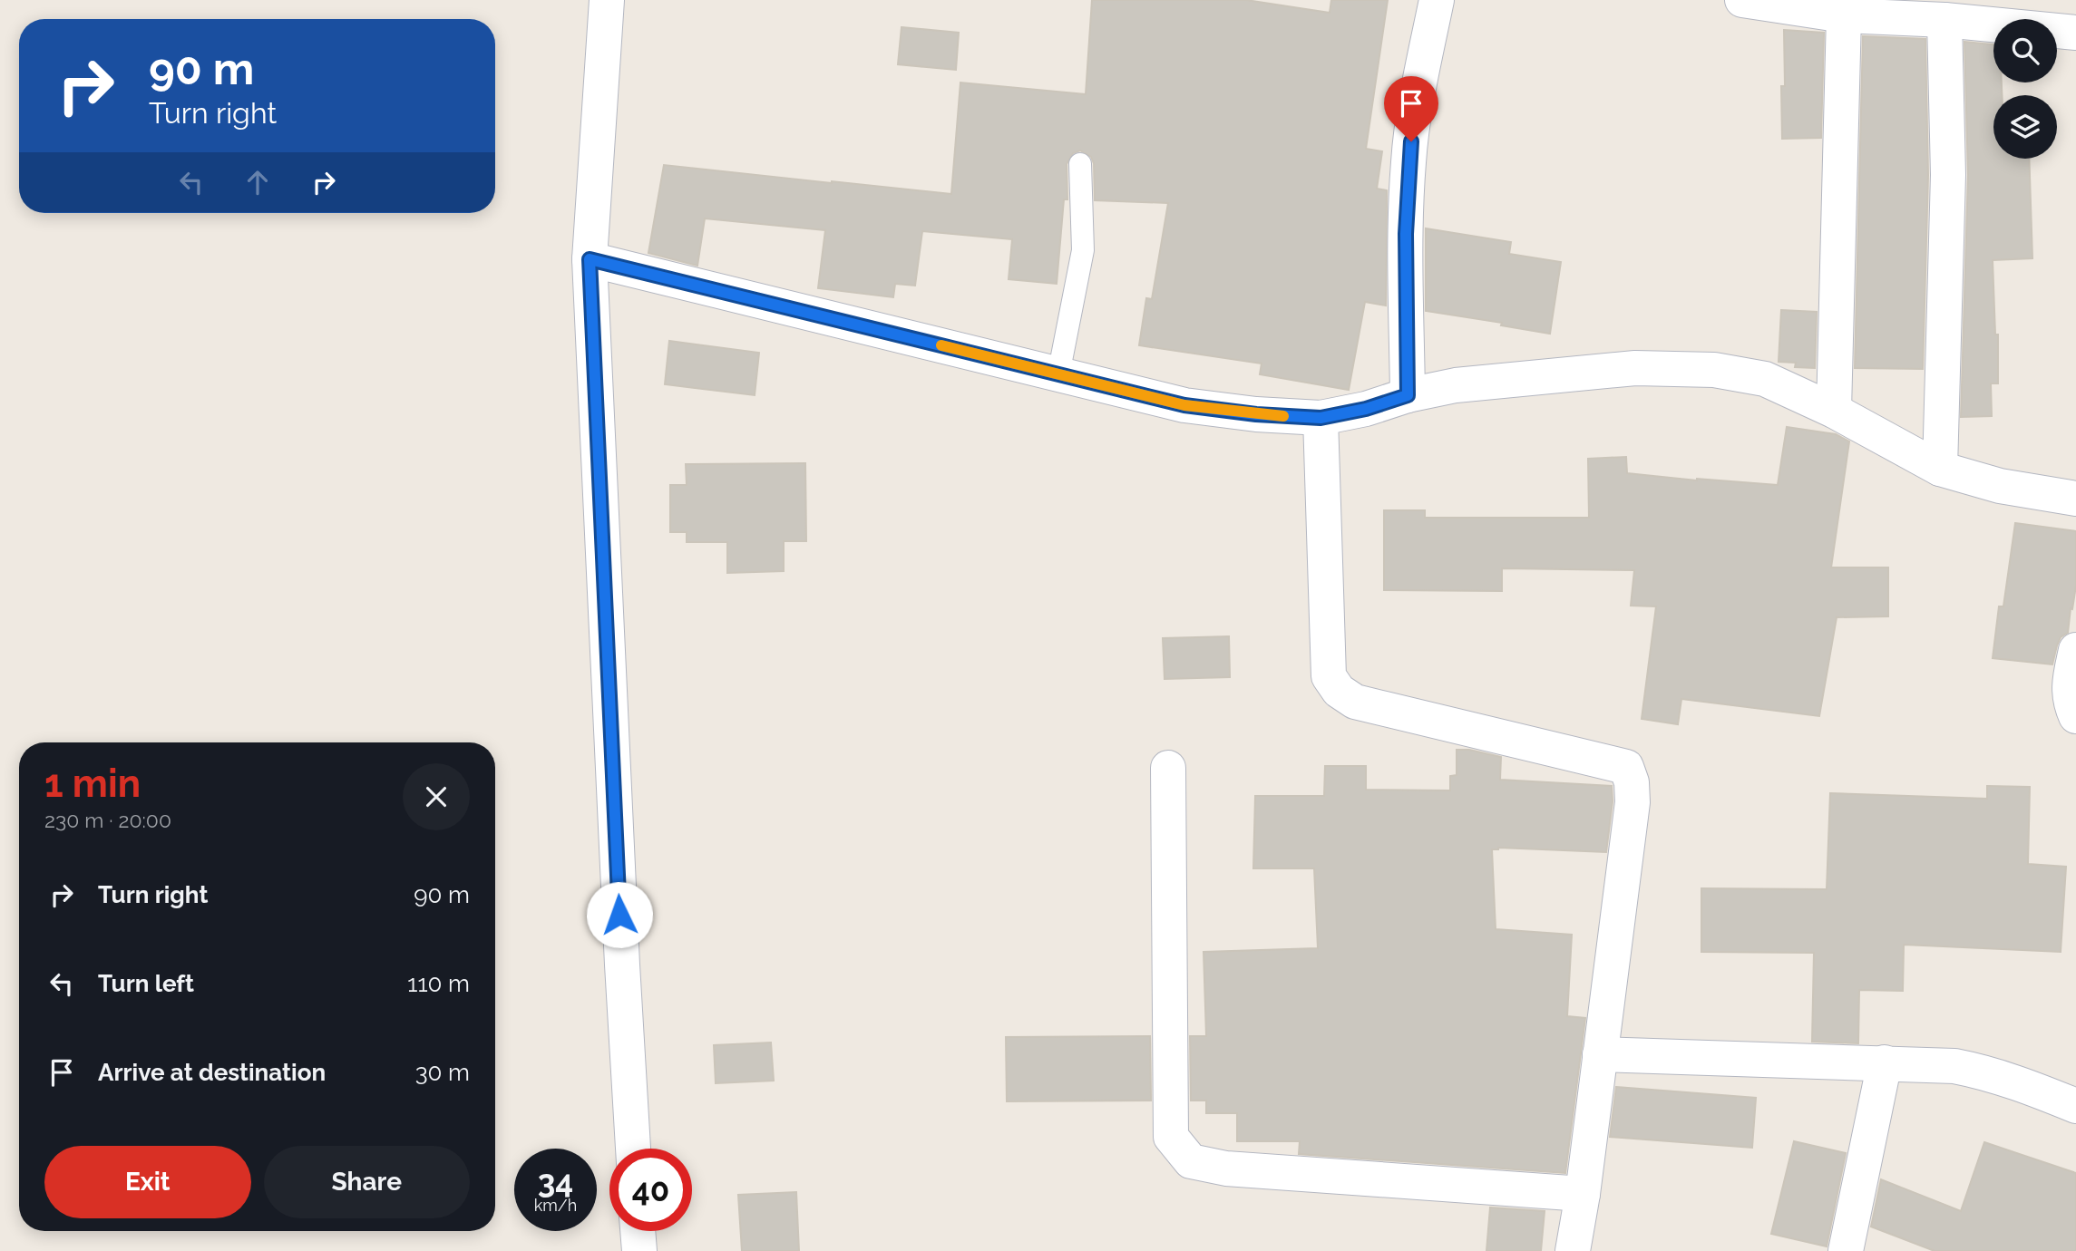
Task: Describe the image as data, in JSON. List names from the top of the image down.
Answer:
{
  "page": {
    "turn": ["90 m", "Turn right"],
    "heading": ["1 min", "230 m · 20:00"],
    "list": [
      {
        "name": "Turn right",
        "value": "90 m"
      },
      {
        "name": "Turn left",
        "value": "110 m"
      },
      {
        "name": "Arrive at destination",
        "value": "30 m"
      }
    ],
    "buttons": ["Exit", "Share"],
    "speed": "34 km/h",
    "limit": "40"
  }
}
